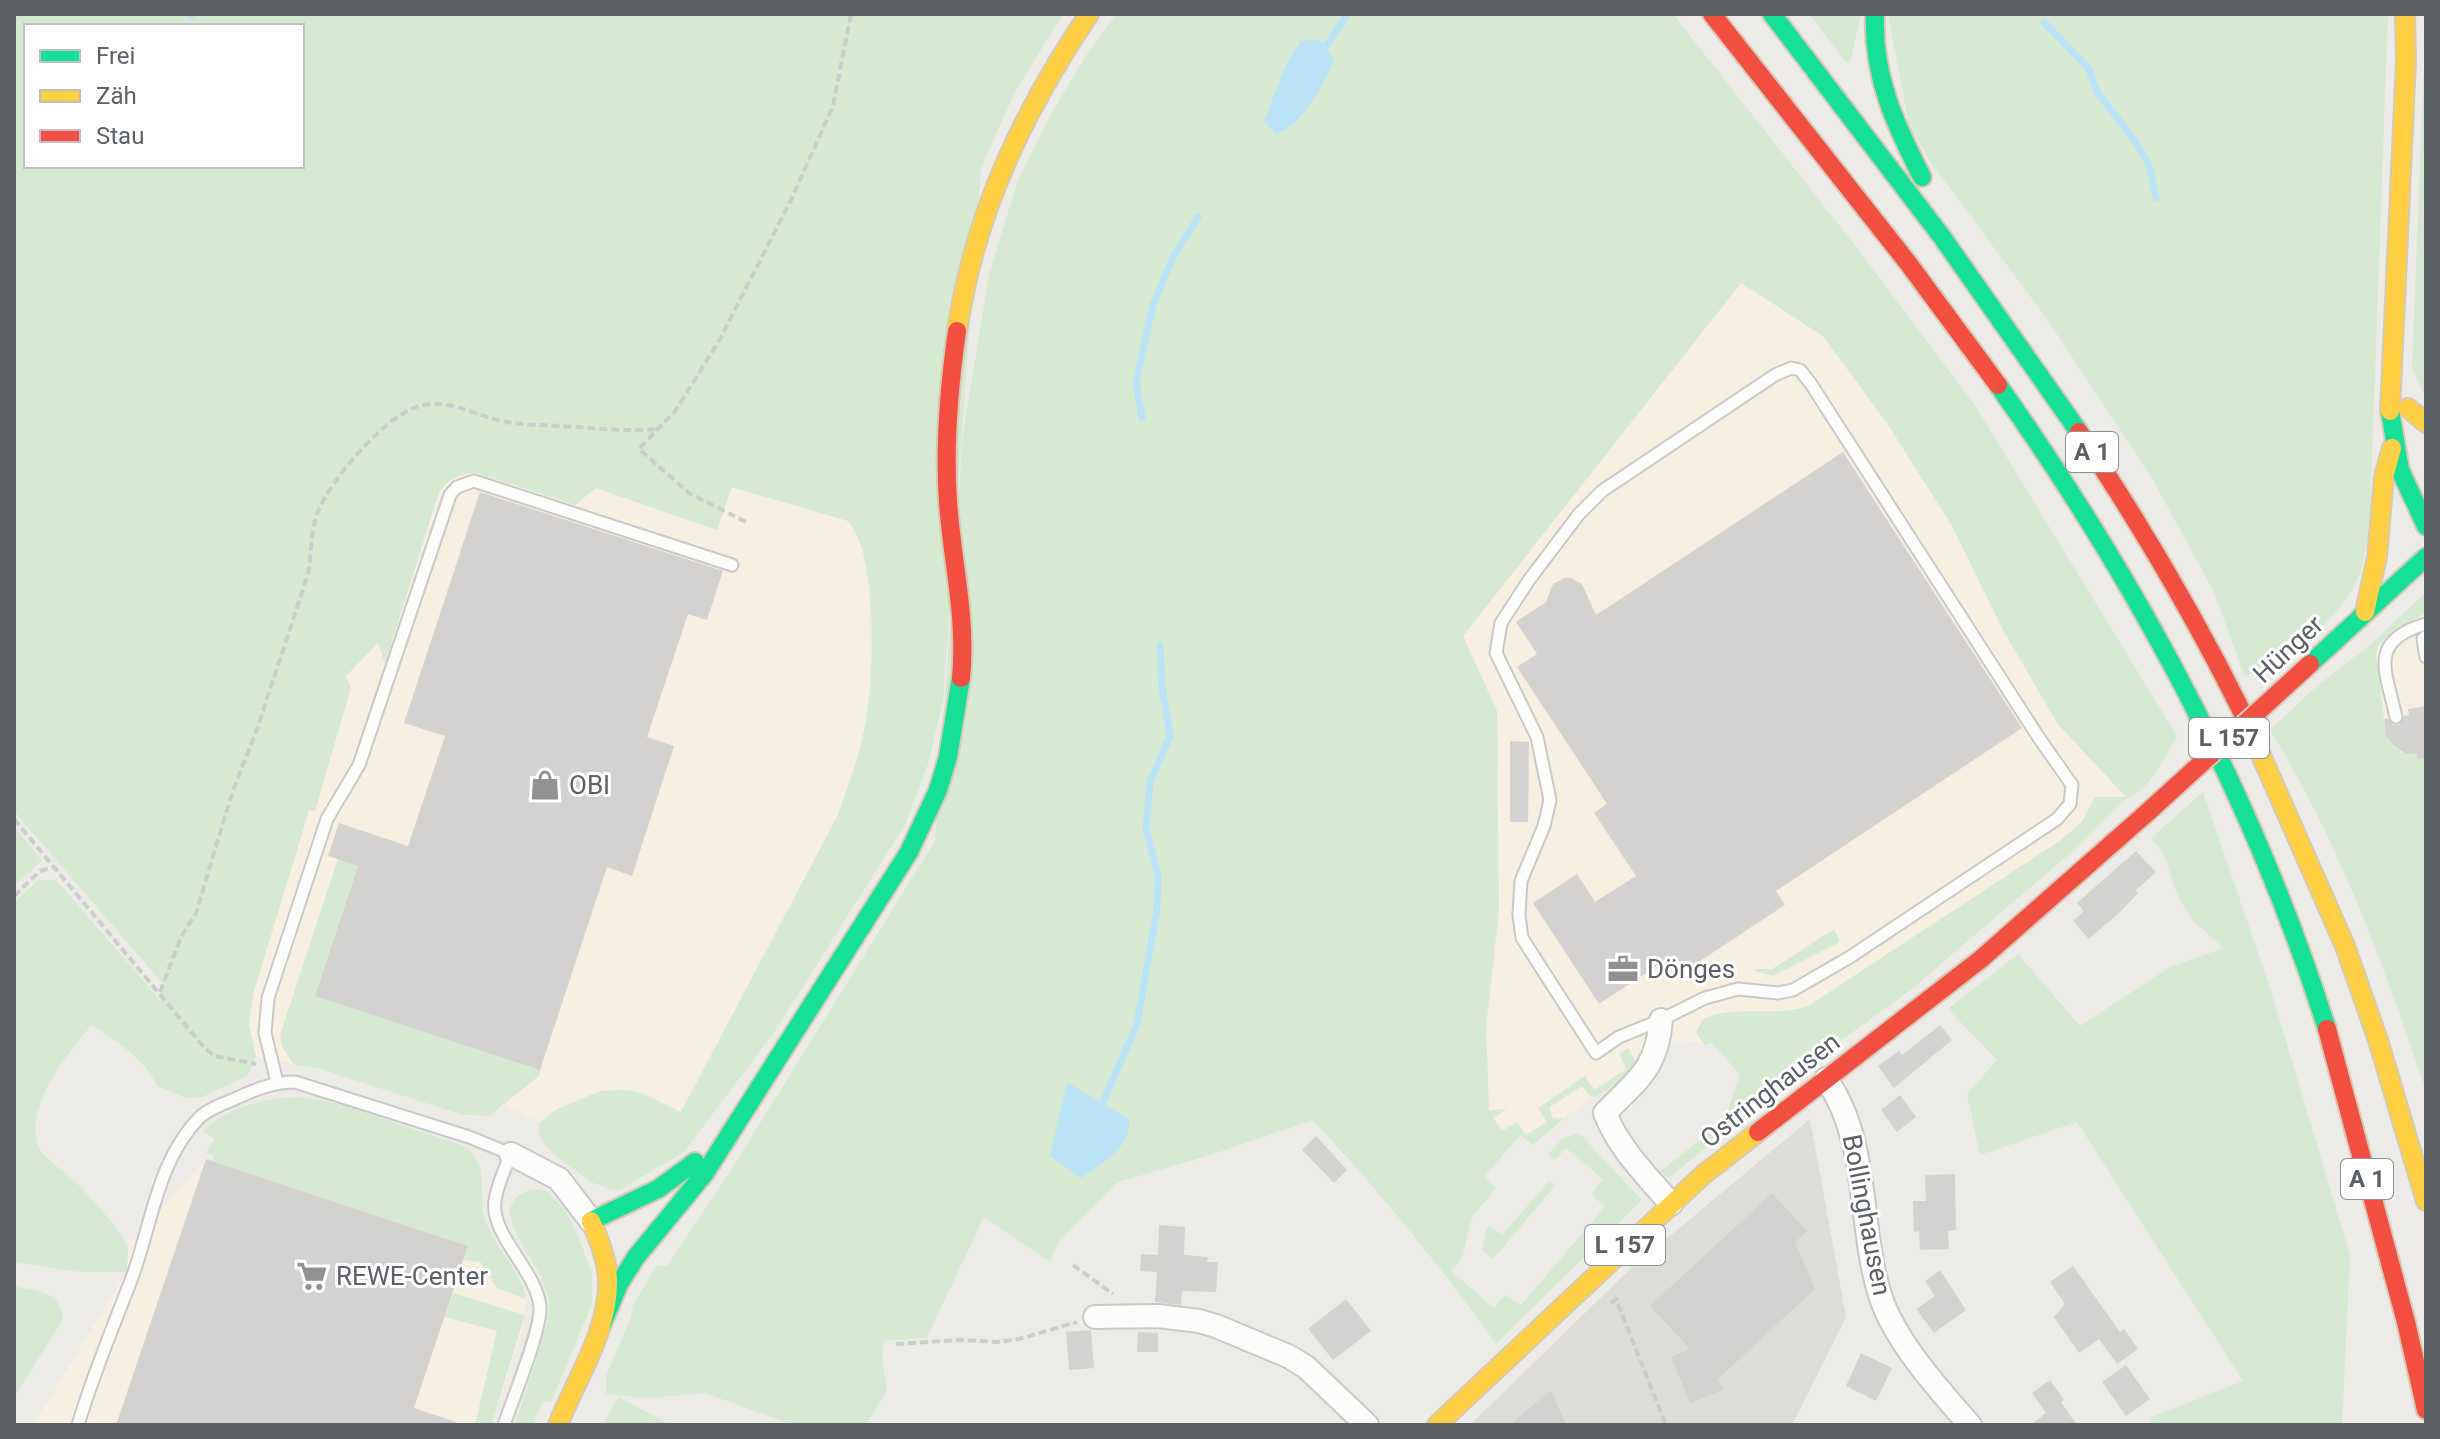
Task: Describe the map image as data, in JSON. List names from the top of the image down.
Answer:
{
  "streets": {
    "main road": [
      "A 1",
      "Hünger",
      "L 157",
      "Ostringhausen"
    ],
    "street": ["Bollinghausen"]
  },
  "crossings": [
    ["Hünger", "Ostringhausen"],
    ["Ostringhausen", "Bollinghausen"]
  ],
  "places": {
    "shop": ["OBI"],
    "office": ["Dönges"],
    "supermarket": ["REWE-Center"]
  },
  "legend": ["Frei", "Zäh", "Stau"]
}
